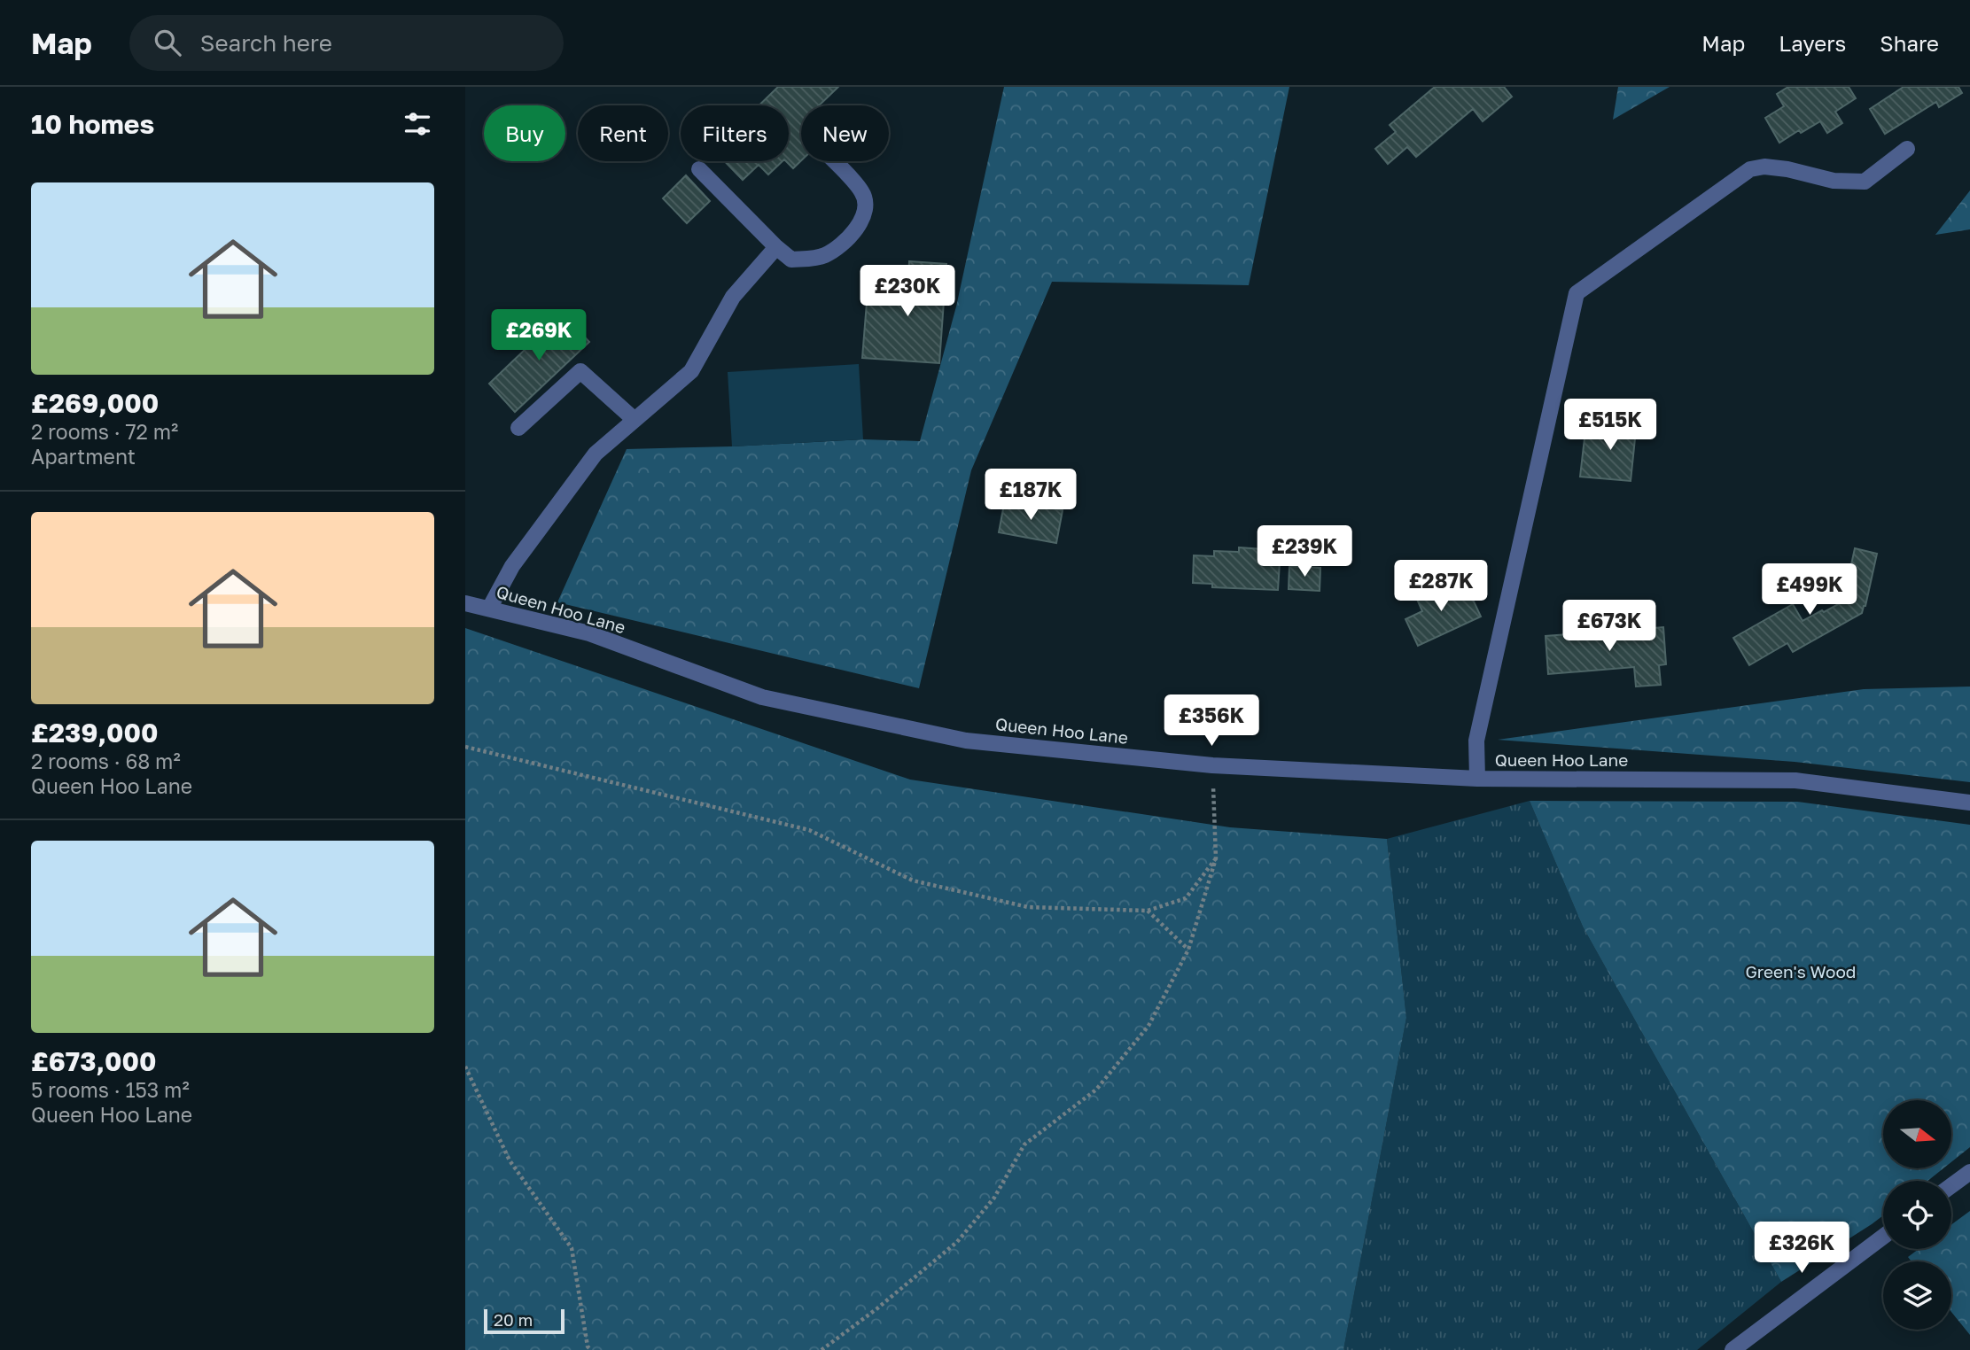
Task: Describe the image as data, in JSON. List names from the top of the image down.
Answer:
{
  "streets": {
    "street": ["Queen Hoo Lane"]
  },
  "parks": ["Green's Wood"],
  "scale_bar": "20 m",
  "north": "right",
  "page": {
    "header": "Map",
    "search": "Search here",
    "nav": ["Map", "Layers", "Share"],
    "heading": "10 homes",
    "chip": [
      "Buy",
      "Rent",
      "Filters",
      "New"
    ],
    "list": [
      {
        "name": "£269,000",
        "note": "2 rooms · 72 m² · Apartment"
      },
      {
        "name": "£239,000",
        "note": "2 rooms · 68 m² · Queen Hoo Lane"
      },
      {
        "name": "£673,000",
        "note": "5 rooms · 153 m² · Queen Hoo Lane"
      }
    ],
    "price": [
      "£230K",
      "£269K",
      "£515K",
      "£187K",
      "£239K",
      "£287K",
      "£499K",
      "£673K",
      "£356K",
      "£326K"
    ],
    "scale": "20 m"
  }
}
